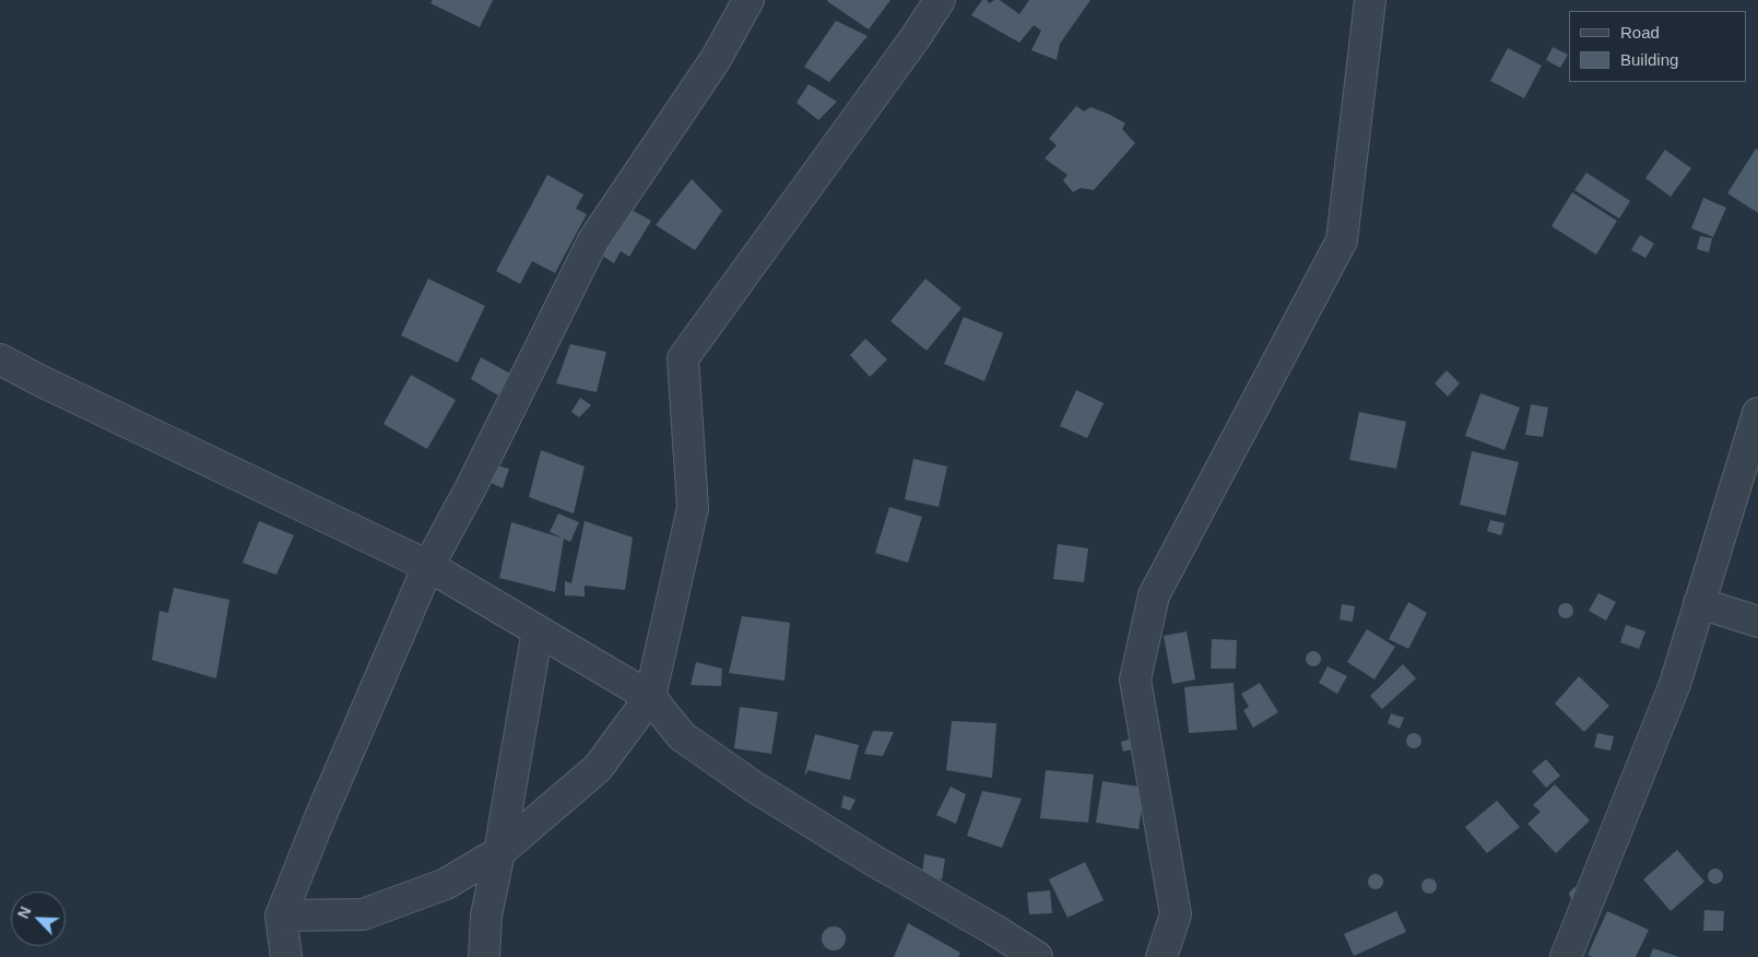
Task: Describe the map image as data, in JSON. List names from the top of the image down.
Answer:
{
  "legend": ["Road", "Building"],
  "north": "top left"
}
